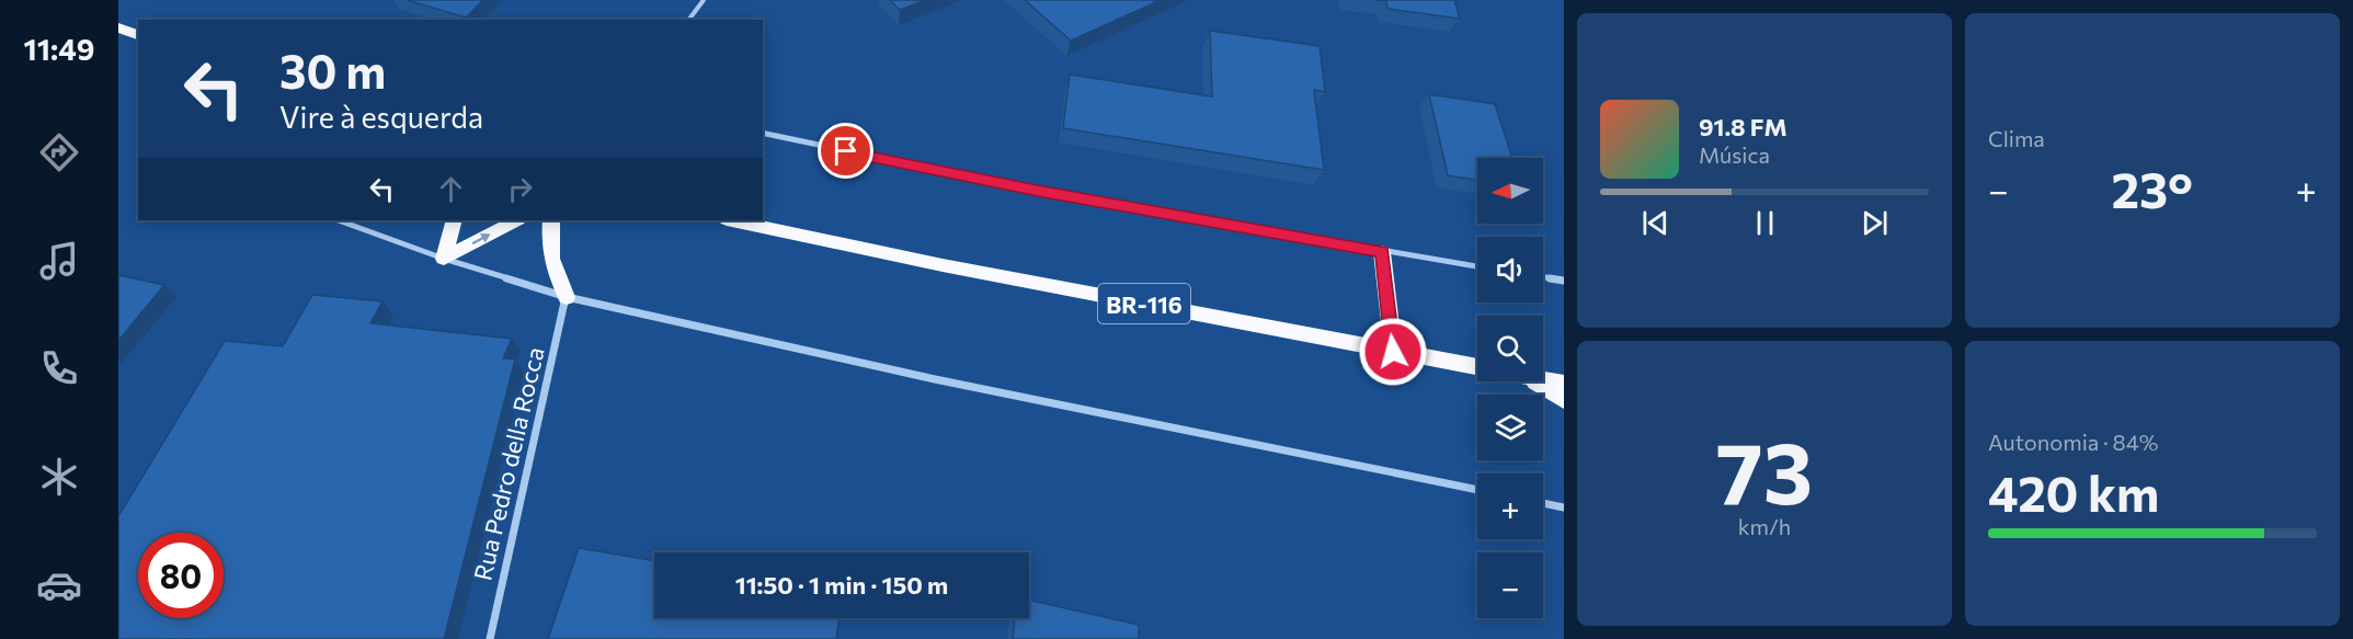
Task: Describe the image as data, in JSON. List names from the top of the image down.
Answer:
{
  "streets": {
    "highway": ["BR-116"],
    "street": ["Rua Pedro della Rocca"]
  },
  "north": "left",
  "page": {
    "tabs": "11:49",
    "tile": [
      "Clima",
      ["73", "km/h"],
      ["Autonomia · 84%", "420 km"]
    ],
    "turn": ["30 m", "Vire à esquerda"],
    "song": ["91.8 FM", "Música"],
    "map_buttons": ["+", "−"],
    "heat": ["−", "23°", "+"],
    "limit": "80",
    "trip": "11:50 · 1 min · 150 m"
  }
}
